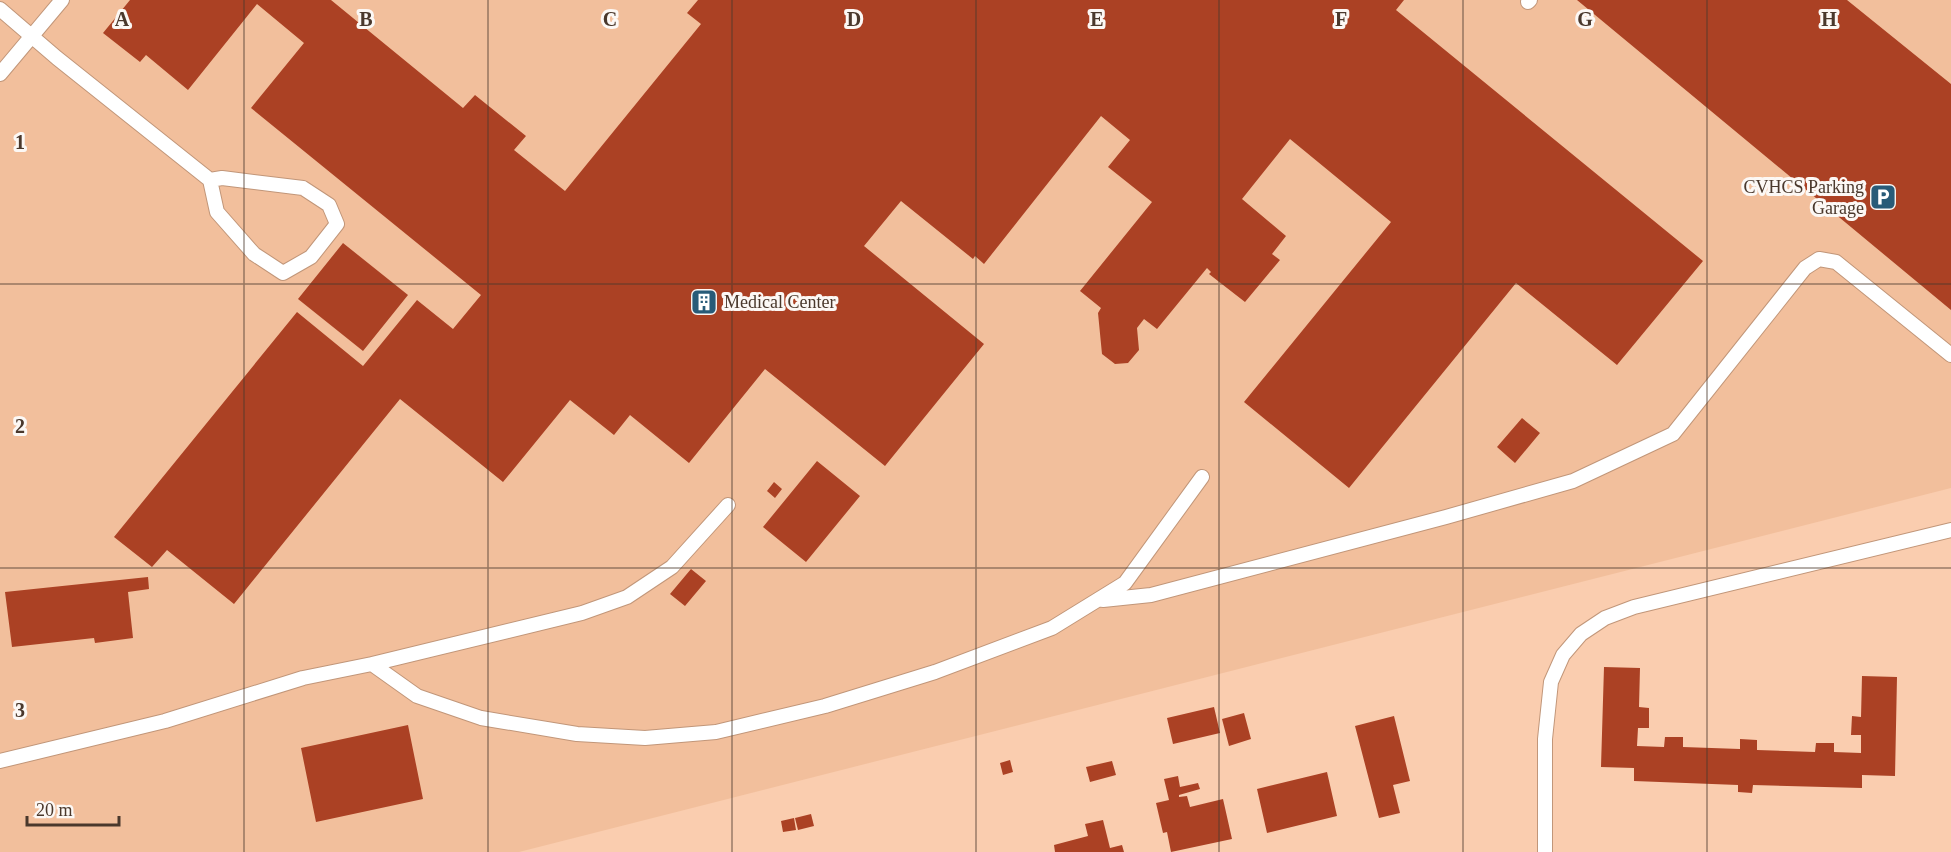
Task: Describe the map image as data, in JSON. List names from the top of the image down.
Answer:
{
  "places": {
    "parking": ["CVHCS Parking Garage"],
    "building": ["Medical Center"]
  },
  "scale_bar": "20 m",
  "grid": {
    "columns": [
      "A",
      "B",
      "C",
      "D",
      "E",
      "F",
      "G",
      "H"
    ],
    "rows": ["1", "2", "3"]
  }
}
